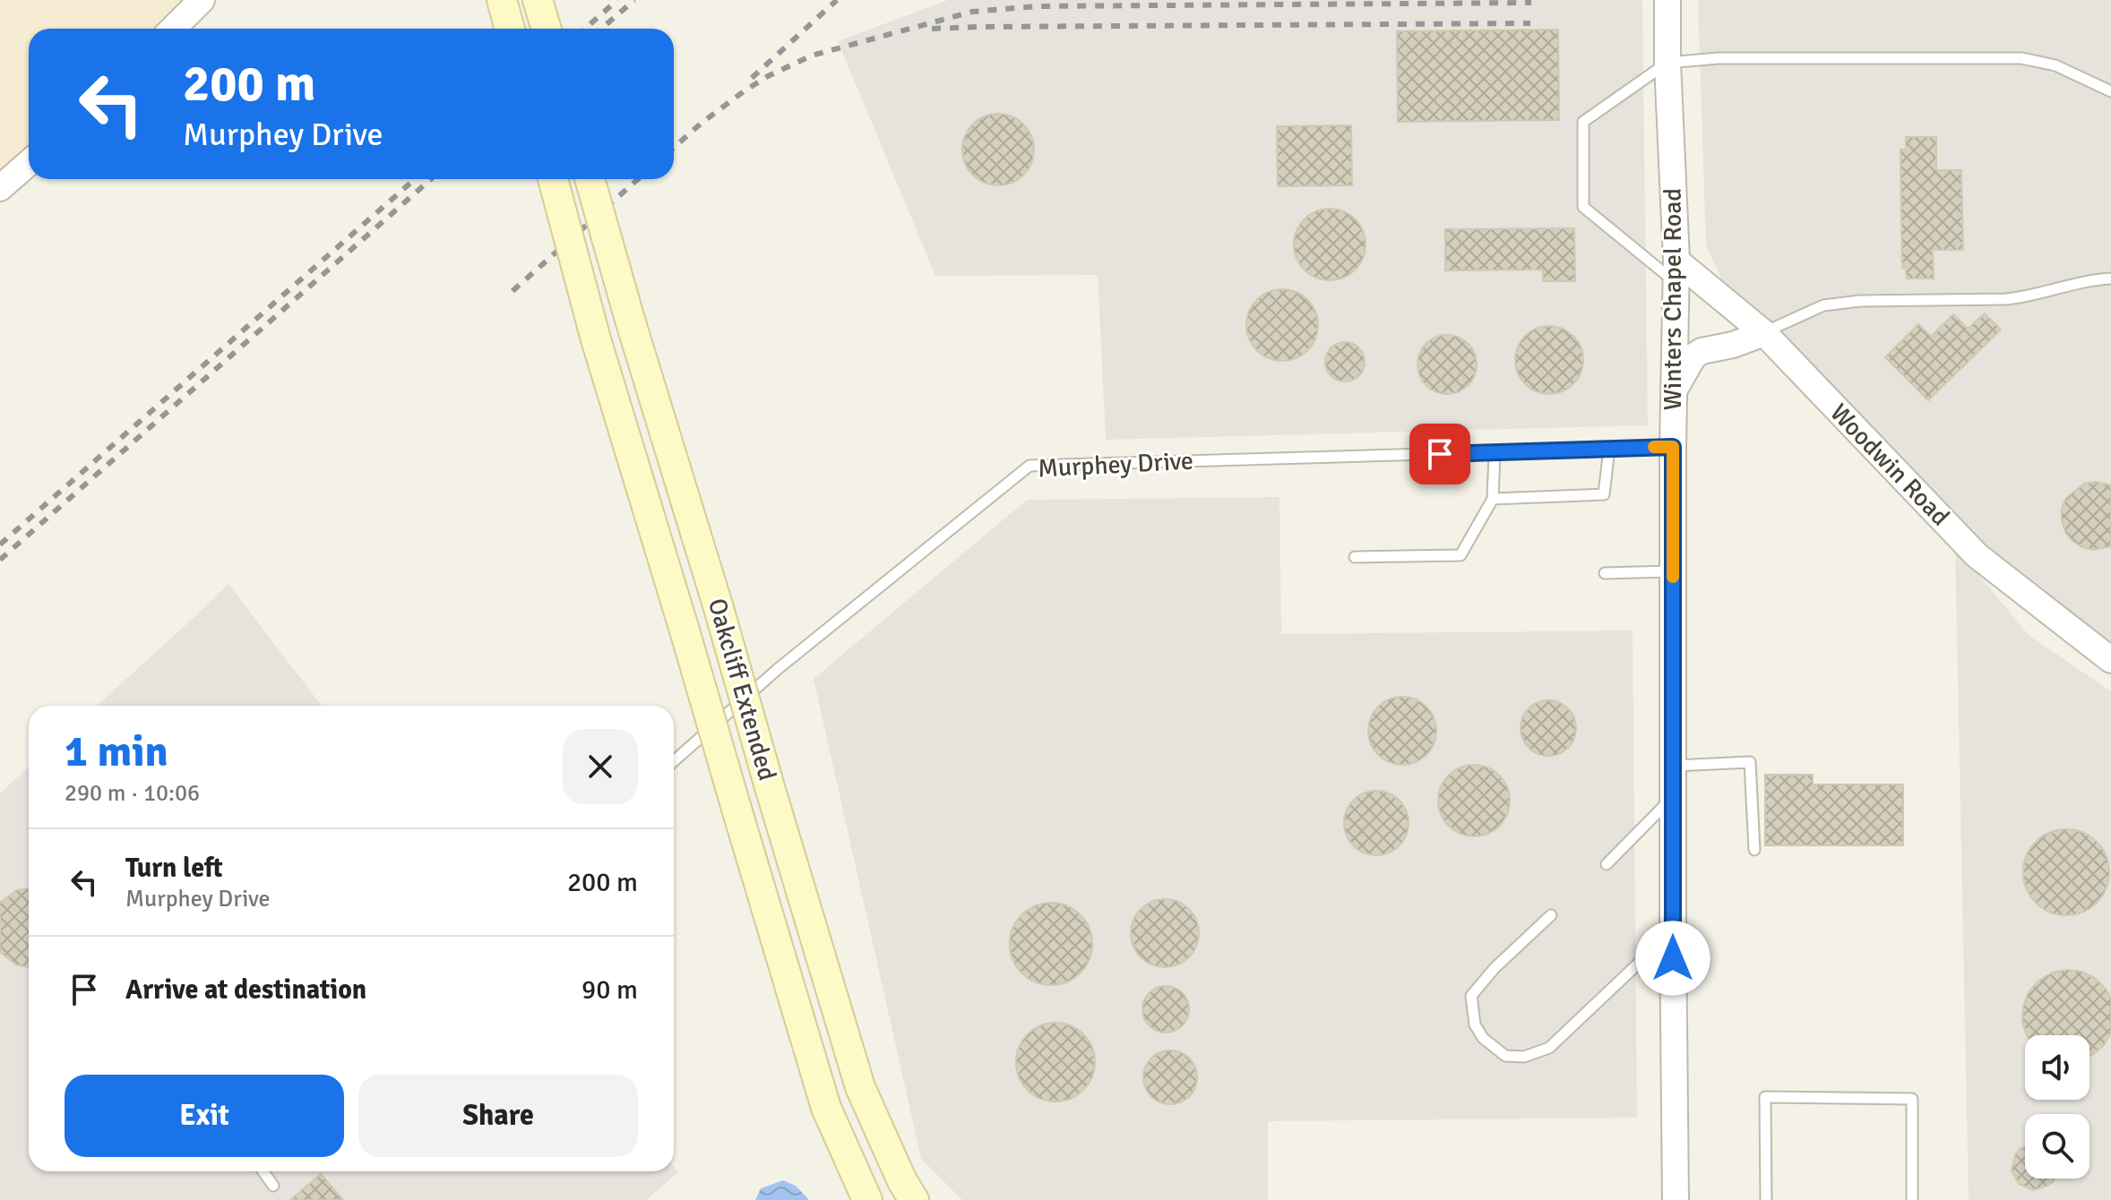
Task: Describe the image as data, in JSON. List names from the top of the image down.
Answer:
{
  "streets": {
    "main road": ["Oakcliff Extended"],
    "street": ["Winters Chapel Road", "Woodwin Road"],
    "lane": ["Murphey Drive"]
  },
  "crossings": [
    ["Winters Chapel Road", "Murphey Drive"],
    ["Winters Chapel Road", "Woodwin Road"]
  ],
  "page": {
    "turn": ["200 m", "Murphey Drive"],
    "heading": ["1 min", "290 m · 10:06"],
    "list": [
      {
        "name": "Turn left",
        "note": "Murphey Drive",
        "value": "200 m"
      },
      {
        "name": "Arrive at destination",
        "value": "90 m"
      }
    ],
    "buttons": ["Exit", "Share"]
  }
}
